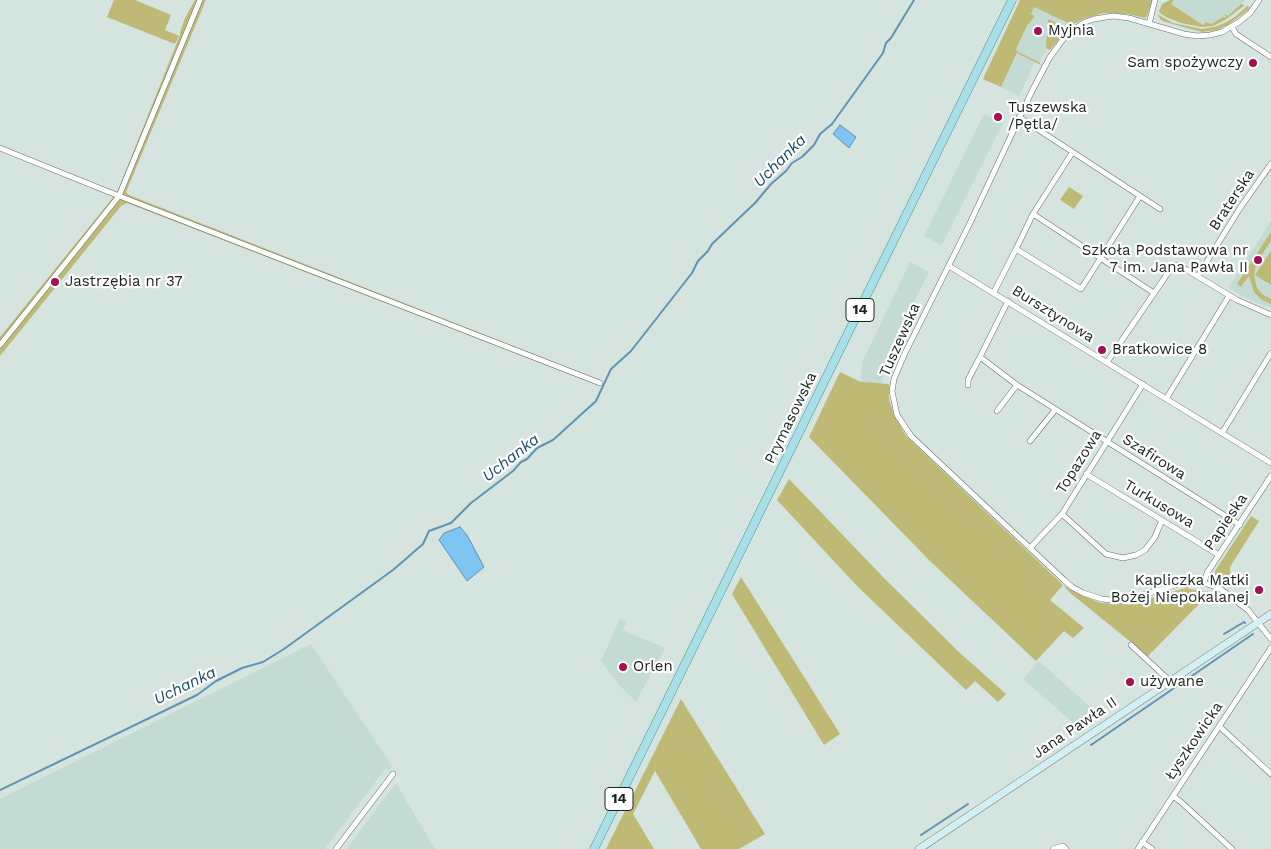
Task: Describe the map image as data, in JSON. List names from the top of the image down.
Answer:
{
  "streets": {
    "main road": ["14", "Prymasowska"],
    "street": [
      "Braterska",
      "Bursztynowa",
      "Tuszewska",
      "Szafirowa",
      "Topazowa",
      "Turkusowa",
      "Papieska",
      "Jana Pawła II",
      "Łyszkowicka"
    ]
  },
  "crossings": [
    ["Bursztynowa", "Tuszewska"],
    ["Bursztynowa", "Topazowa"],
    ["Tuszewska", "Topazowa"],
    ["Tuszewska", "Papieska"],
    ["Tuszewska", "Jana Pawła II"],
    ["Szafirowa", "Topazowa"],
    ["Szafirowa", "Papieska"],
    ["Topazowa", "Turkusowa"],
    ["Turkusowa", "Papieska"]
  ],
  "water": ["Uchanka"],
  "places": [
    "Myjnia",
    "Sam spożywczy",
    "Tuszewska /Pętla/",
    "Szkoła Podstawowa nr 7 im. Jana Pawła II",
    "Jastrzębia nr 37",
    "Bratkowice 8",
    "Kapliczka Matki Bożej Niepokalanej",
    "Orlen",
    "używane"
  ]
}
